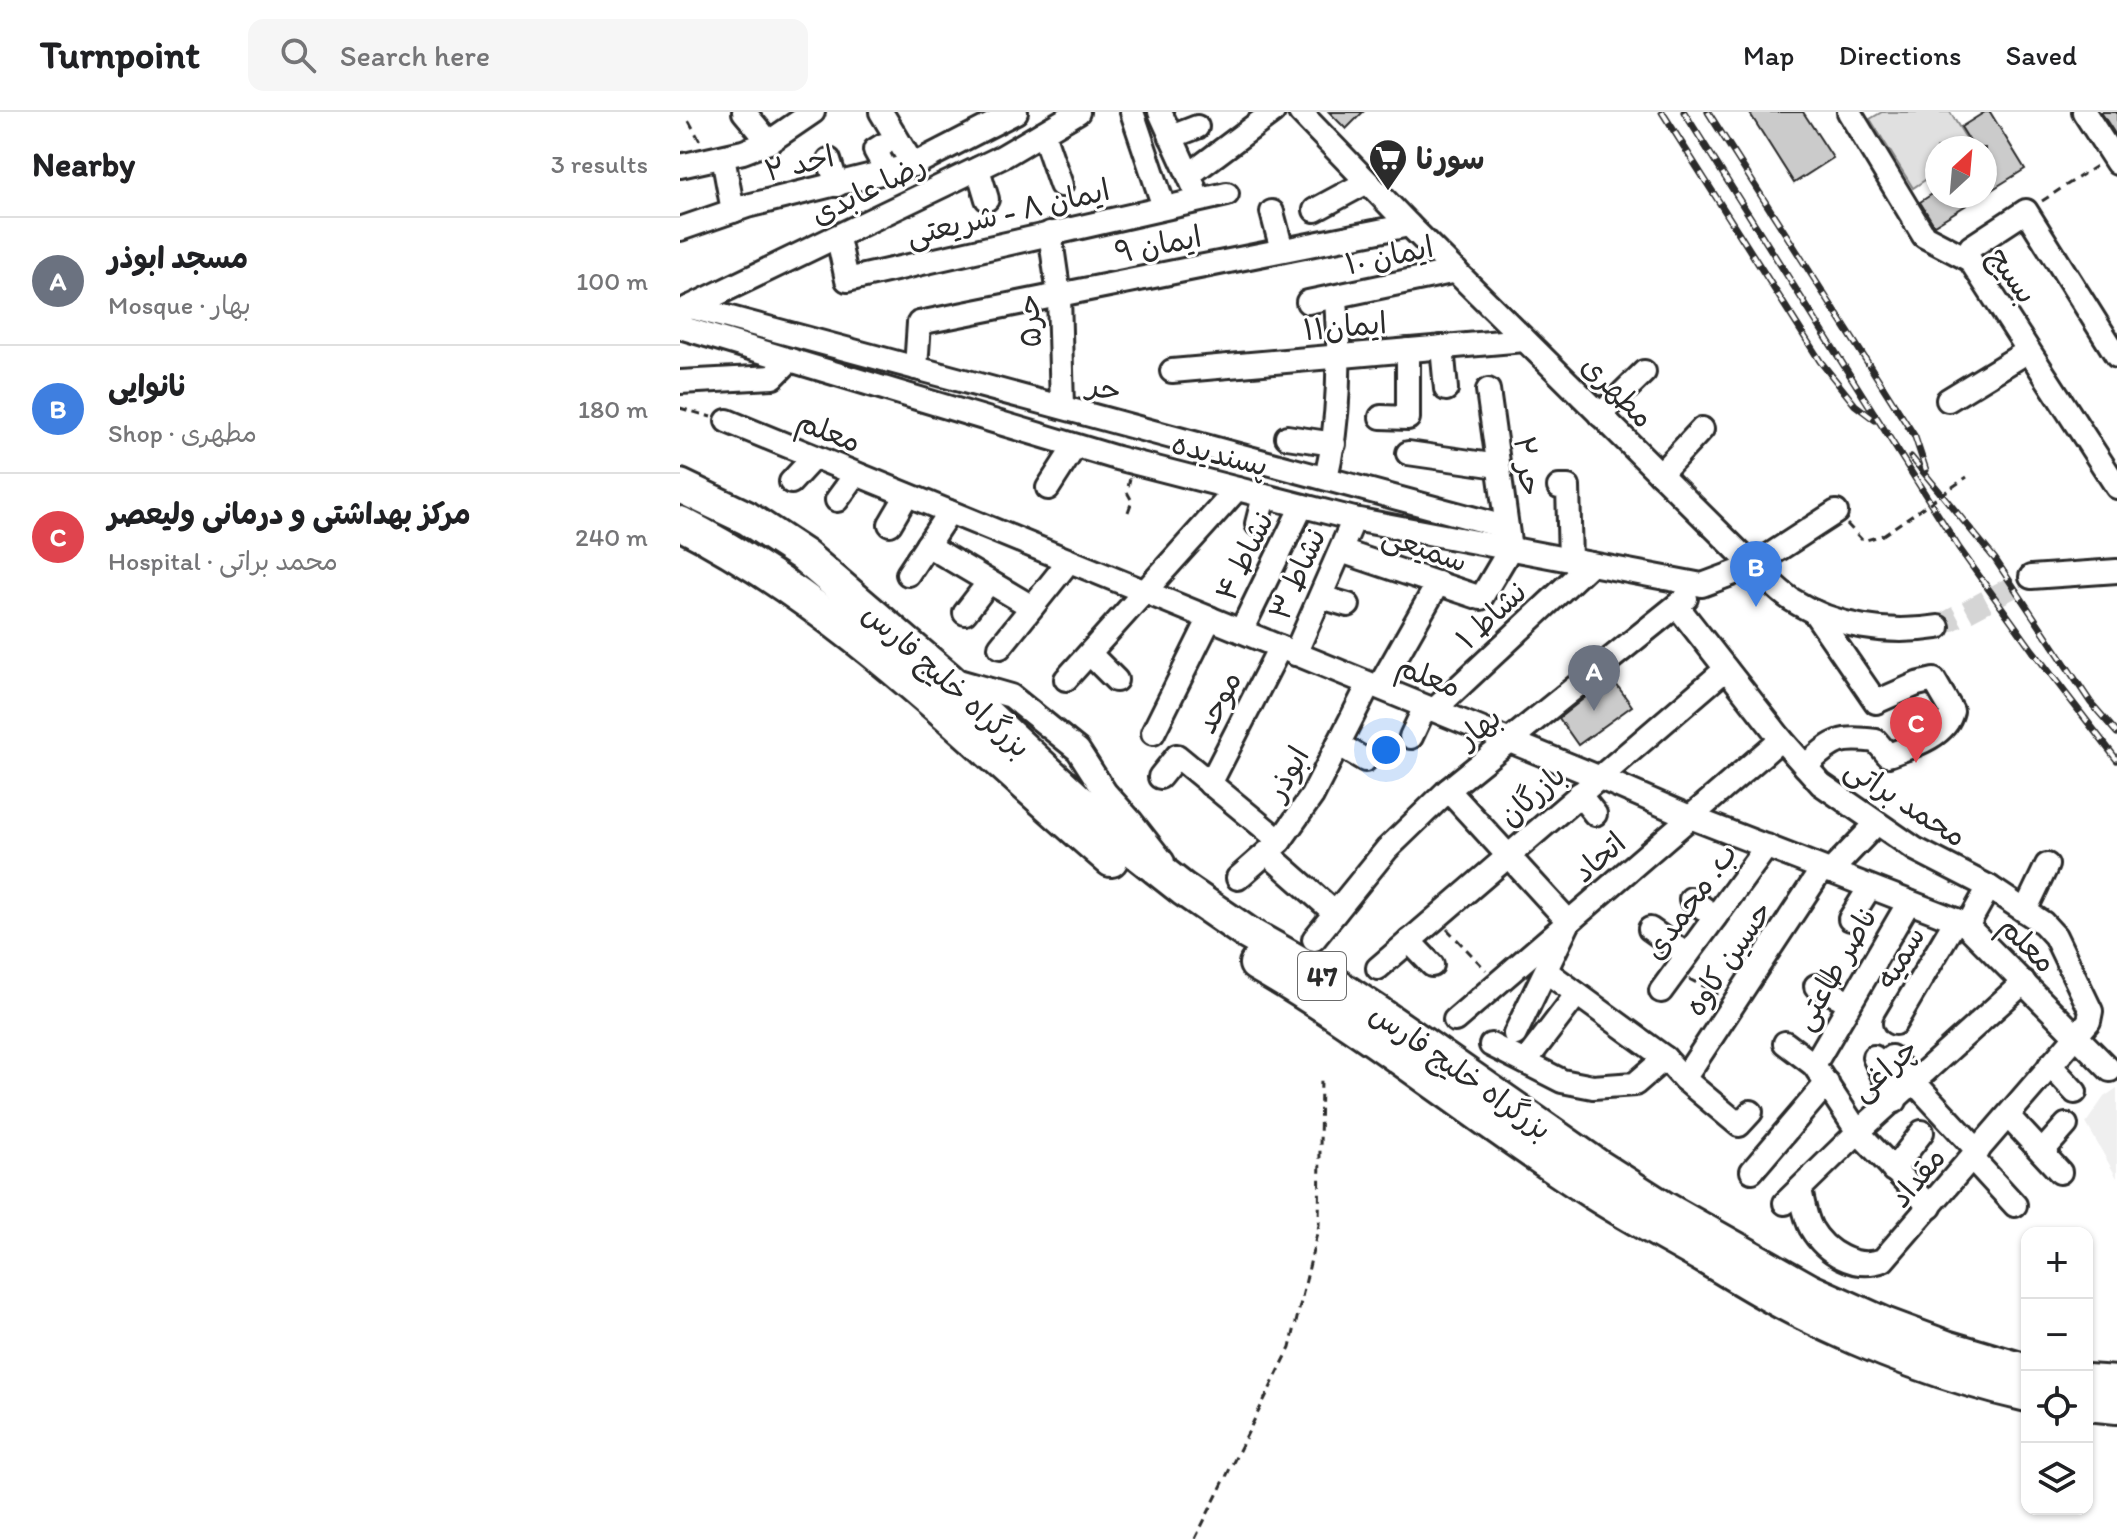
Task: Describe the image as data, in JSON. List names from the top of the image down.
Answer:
{
  "streets": {
    "highway": ["بزرگراه خلیج فارس", "47"],
    "street": [
      "احد ۲",
      "رضا عابدی",
      "ایمان ۸ - شریعتی",
      "ایمان ۹",
      "ایمان ۱۰",
      "بسیج",
      "حر۵",
      "ایمان۱۱",
      "حر",
      "مطهری",
      "معلم",
      "پسندیده",
      "حر ۲",
      "سمیعی",
      "نشاط ۴",
      "نشاط ۳",
      "نشاط ۱",
      "موحد",
      "بهار",
      "ابوذر",
      "بازرگان",
      "محمد براتی",
      "اتحاد",
      "ب. محمدی",
      "سمیه",
      "حسین کاوه",
      "ناصر طاعتی",
      "چراغی",
      "مقداد"
    ]
  },
  "crossings": [
    ["رضا عابدی", "ایمان ۸ - شریعتی"],
    ["رضا عابدی", "حر"],
    ["ایمان ۸ - شریعتی", "حر۵"],
    ["ایمان ۹", "حر۵"],
    ["ایمان ۹", "حر"],
    ["ایمان ۹", "مطهری"],
    ["ایمان ۱۰", "مطهری"],
    ["حر۵", "حر"],
    ["ایمان۱۱", "مطهری"],
    ["حر", "پسندیده"],
    ["حر", "حر ۲"],
    ["حر", "سمیعی"],
    ["معلم", "نشاط ۴"],
    ["معلم", "نشاط ۳"],
    ["معلم", "نشاط ۱"],
    ["معلم", "موحد"],
    ["معلم", "بهار"],
    ["معلم", "ابوذر"],
    ["معلم", "بازرگان"],
    ["معلم", "محمد براتی"],
    ["معلم", "اتحاد"],
    ["معلم", "ب. محمدی"],
    ["معلم", "سمیه"],
    ["معلم", "حسین کاوه"],
    ["معلم", "ناصر طاعتی"],
    ["معلم", "چراغی"],
    ["معلم", "مقداد"],
    ["پسندیده", "حر ۲"],
    ["پسندیده", "سمیعی"],
    ["پسندیده", "نشاط ۴"],
    ["پسندیده", "نشاط ۳"],
    ["پسندیده", "نشاط ۱"],
    ["پسندیده", "بهار"],
    ["حر ۲", "سمیعی"],
    ["سمیعی", "نشاط ۳"],
    ["سمیعی", "ابوذر"],
    ["نشاط ۳", "موحد"],
    ["بهار", "محمد براتی"],
    ["بازرگان", "محمد براتی"],
    ["محمد براتی", "اتحاد"],
    ["محمد براتی", "سمیه"],
    ["محمد براتی", "حسین کاوه"],
    ["محمد براتی", "مقداد"],
    ["چراغی", "مقداد"]
  ],
  "places": {
    "supermarket": ["سورنا"]
  },
  "north": "top right",
  "page": {
    "header": "Turnpoint",
    "search": "Search here",
    "nav": ["Map", "Directions", "Saved"],
    "heading": ["Nearby", "3 results"],
    "list": [
      {
        "mark": "A",
        "name": "مسجد ابوذر",
        "note": "Mosque · بهار",
        "value": "100 m"
      },
      {
        "mark": "B",
        "name": "نانوایی",
        "note": "Shop · مطهری",
        "value": "180 m"
      },
      {
        "mark": "C",
        "name": "مرکز بهداشتی و درمانی ولیعصر",
        "note": "Hospital · محمد براتی",
        "value": "240 m"
      }
    ],
    "pins": ["B", "A", "C"],
    "map_buttons": ["+", "−"]
  }
}
